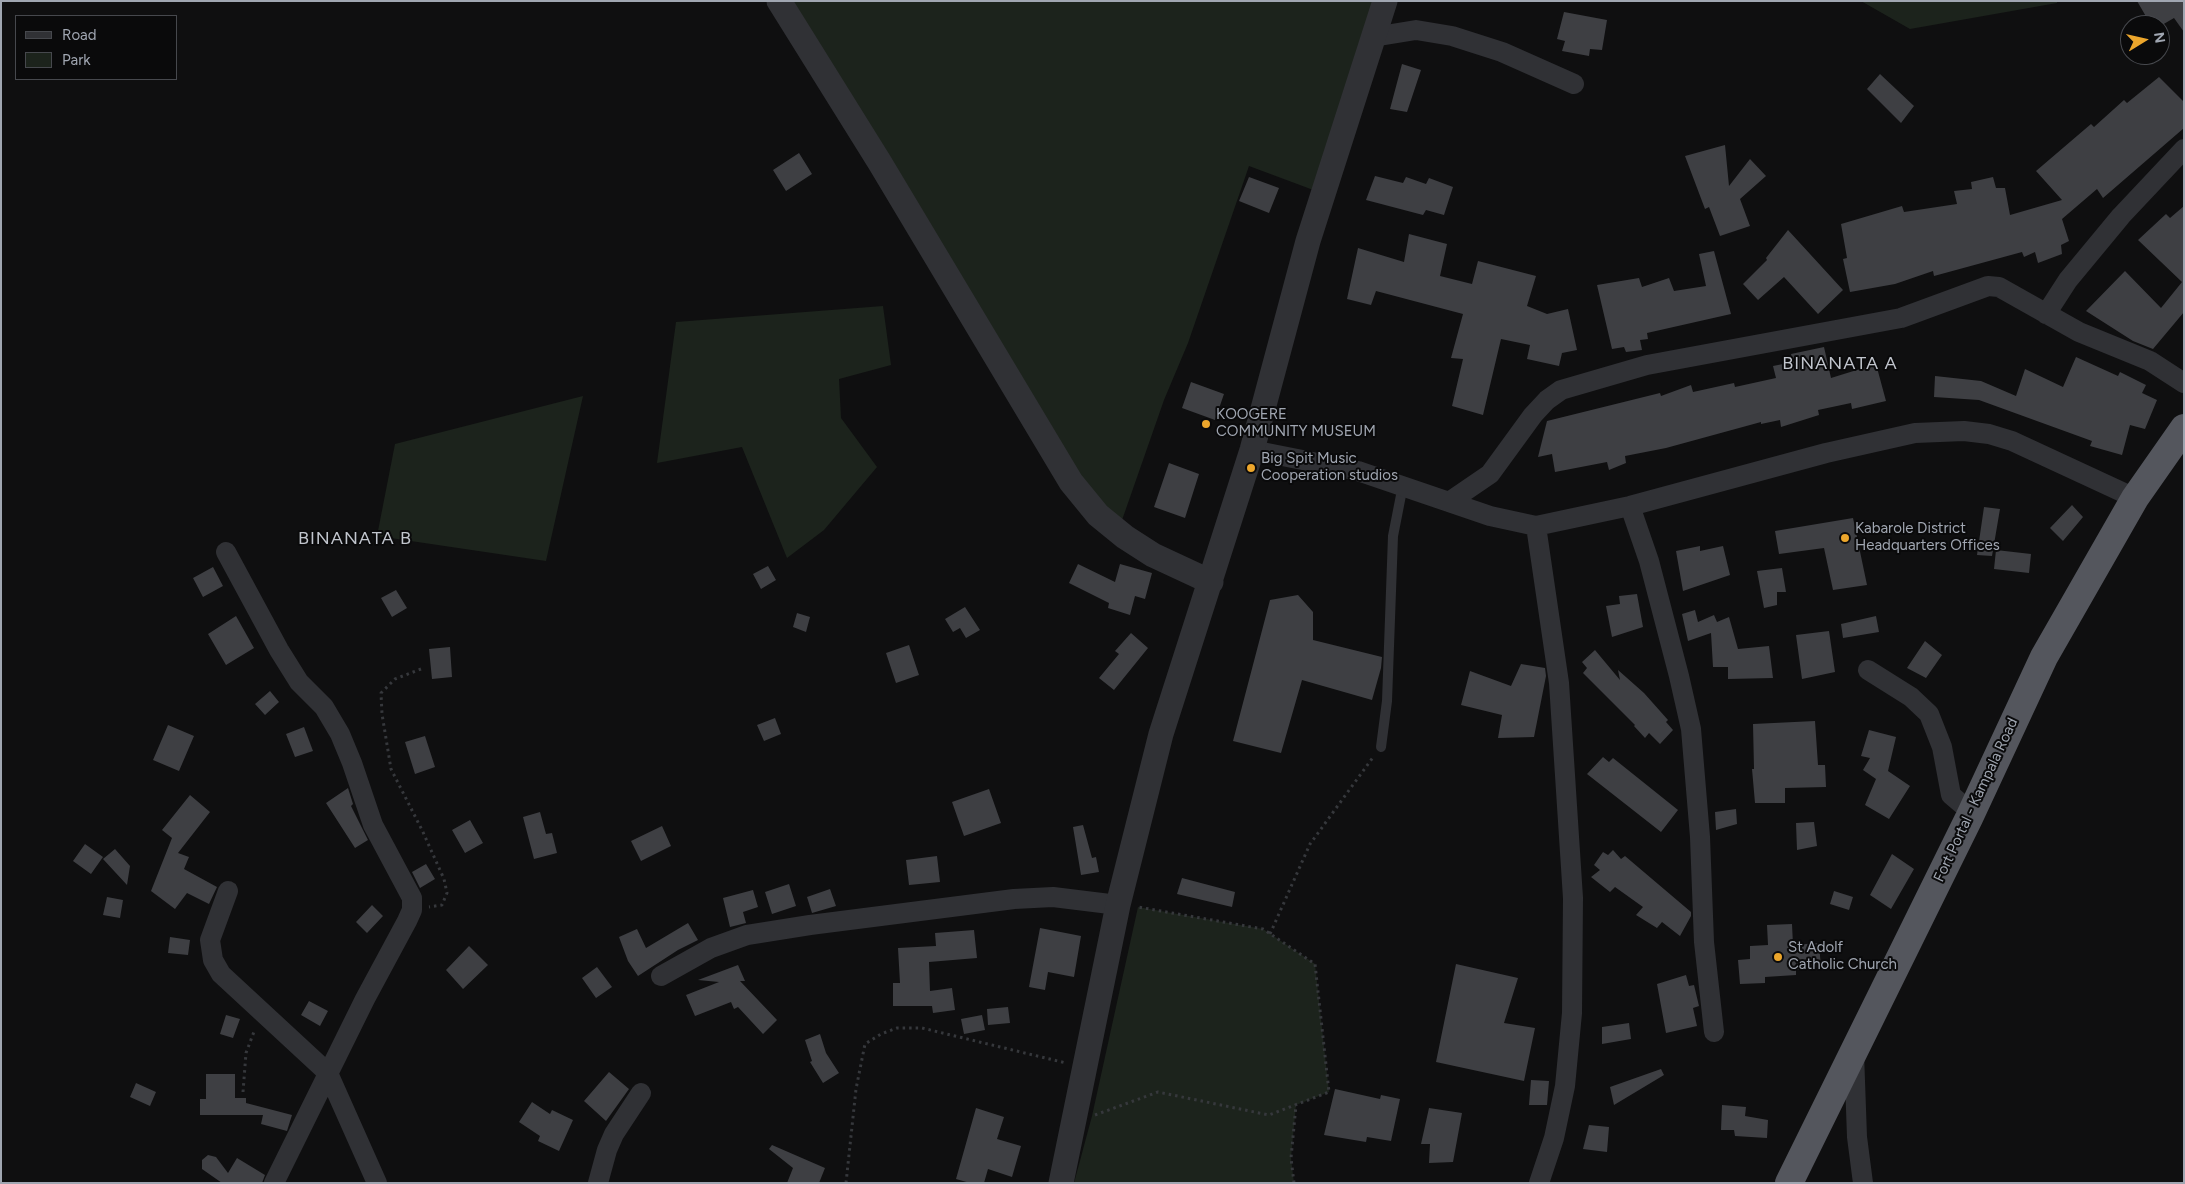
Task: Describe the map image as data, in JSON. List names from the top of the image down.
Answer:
{
  "streets": {
    "highway": ["Fort Portal - Kampala Road"]
  },
  "districts": ["BINANATA A", "BINANATA B"],
  "places": [
    "KOOGERE COMMUNITY MUSEUM",
    "Big Spit Music Cooperation studios",
    "Kabarole District Headquarters Offices",
    "St Adolf Catholic Church"
  ],
  "legend": ["Road", "Park"],
  "north": "right"
}
